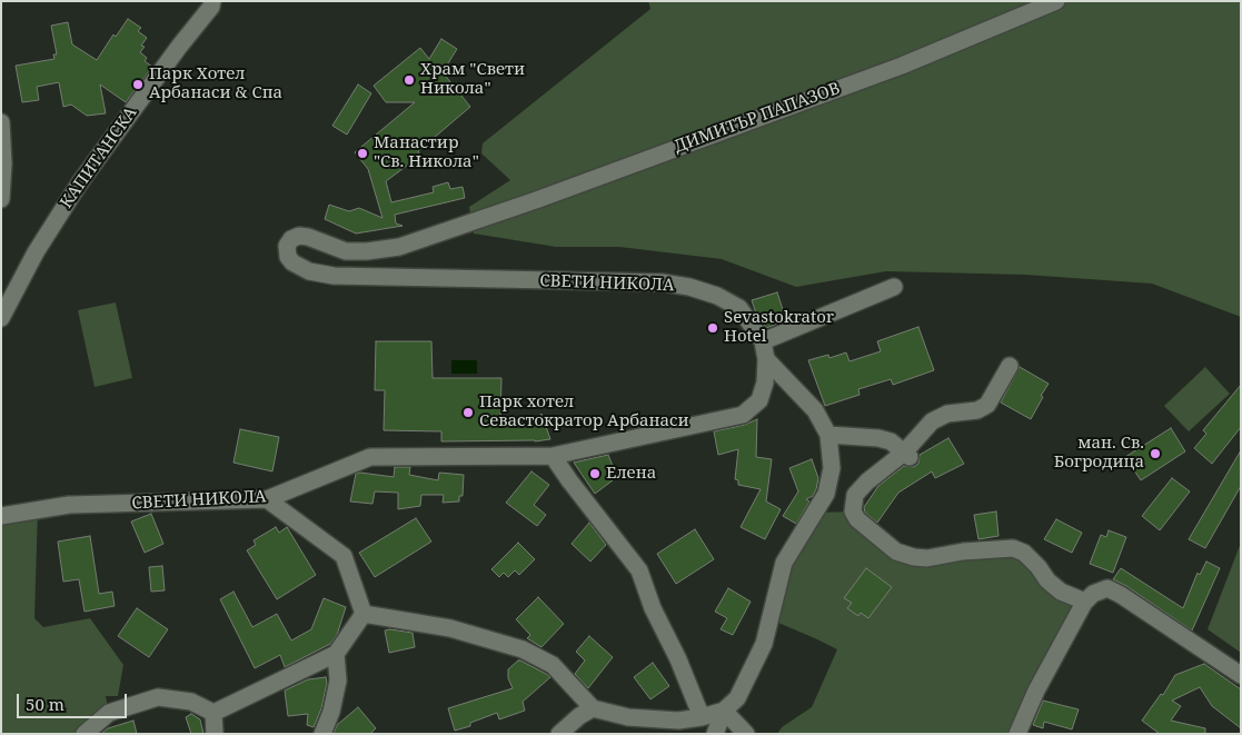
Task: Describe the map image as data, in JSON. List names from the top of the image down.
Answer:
{
  "streets": {
    "street": ["ДИМИТЪР ПАПАЗОВ", "КАПИТАНСКА", "СВЕТИ НИКОЛА"]
  },
  "crossings": [
    ["ДИМИТЪР ПАПАЗОВ", "СВЕТИ НИКОЛА"]
  ],
  "places": [
    "Храм \"Свети Никола\"",
    "Парк Хотел Арбанаси & Спа",
    "Манастир \"Св. Никола\"",
    "Sevastokrator Hotel",
    "Парк хотел Севастократор Арбанаси",
    "ман. Св. Богродица",
    "Елена"
  ],
  "scale_bar": "50 m"
}
